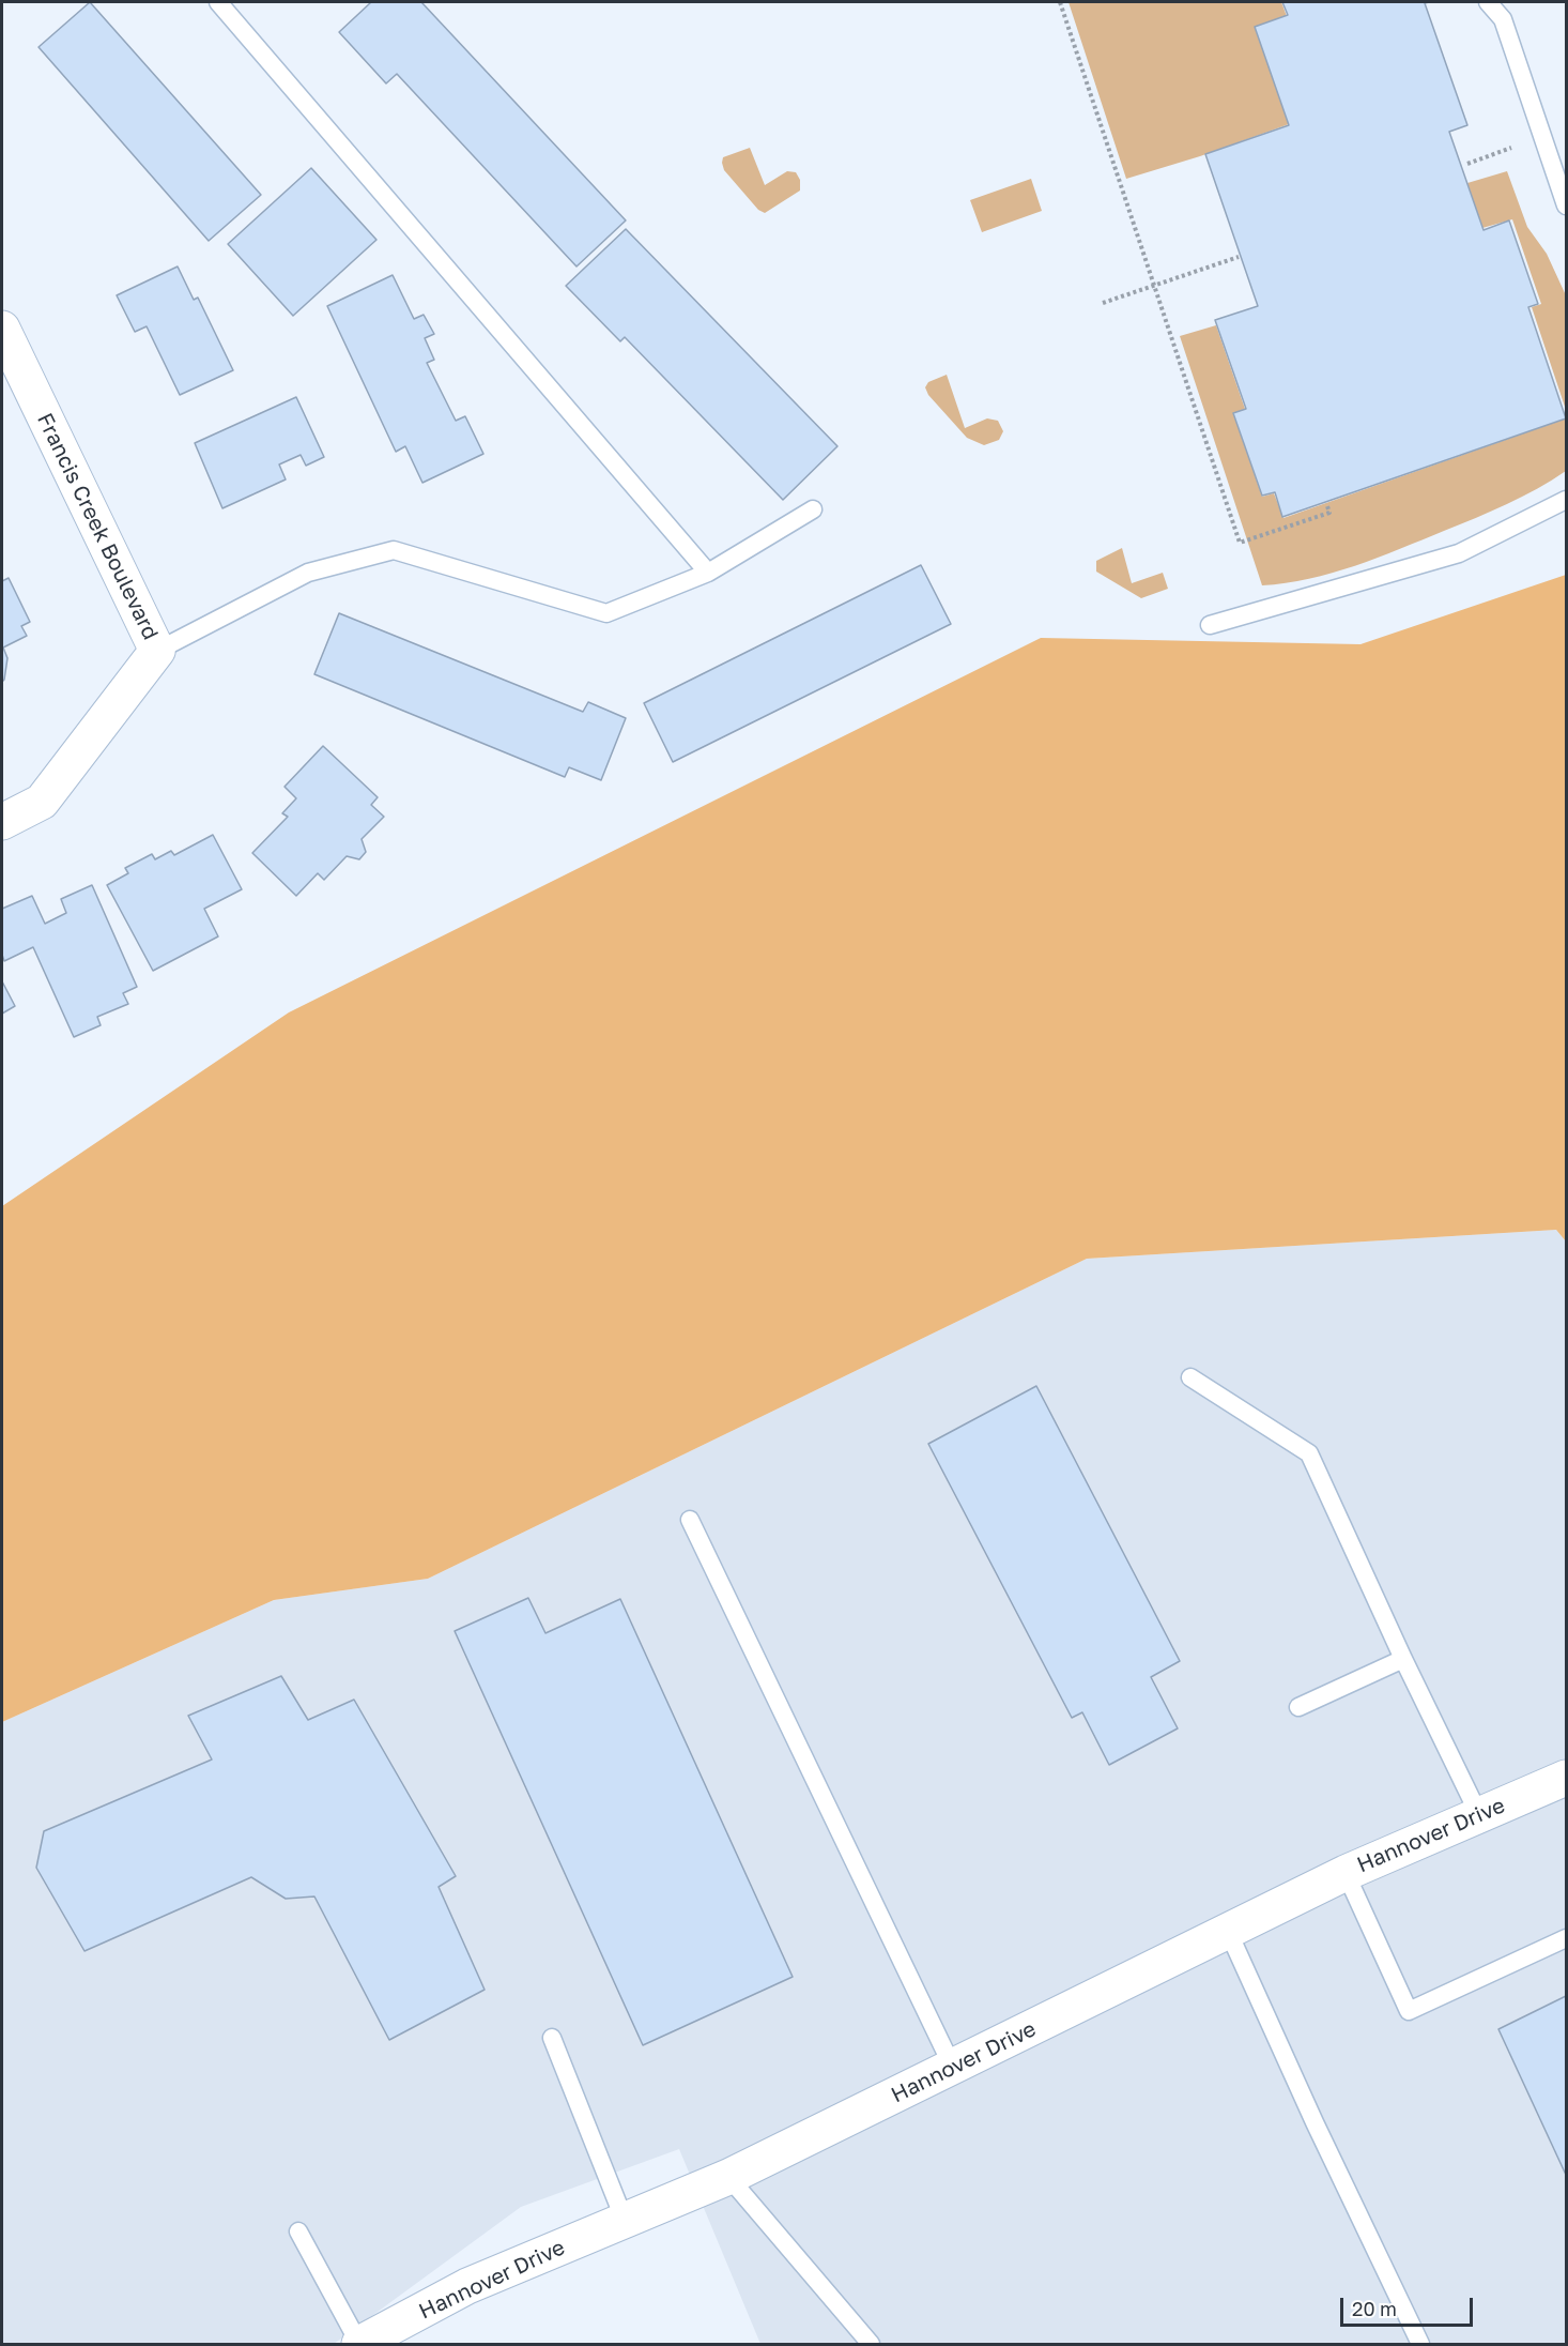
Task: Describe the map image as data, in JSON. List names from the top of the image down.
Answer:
{
  "streets": {
    "street": ["Francis Creek Boulevard", "Hannover Drive"]
  },
  "scale_bar": "20 m"
}
